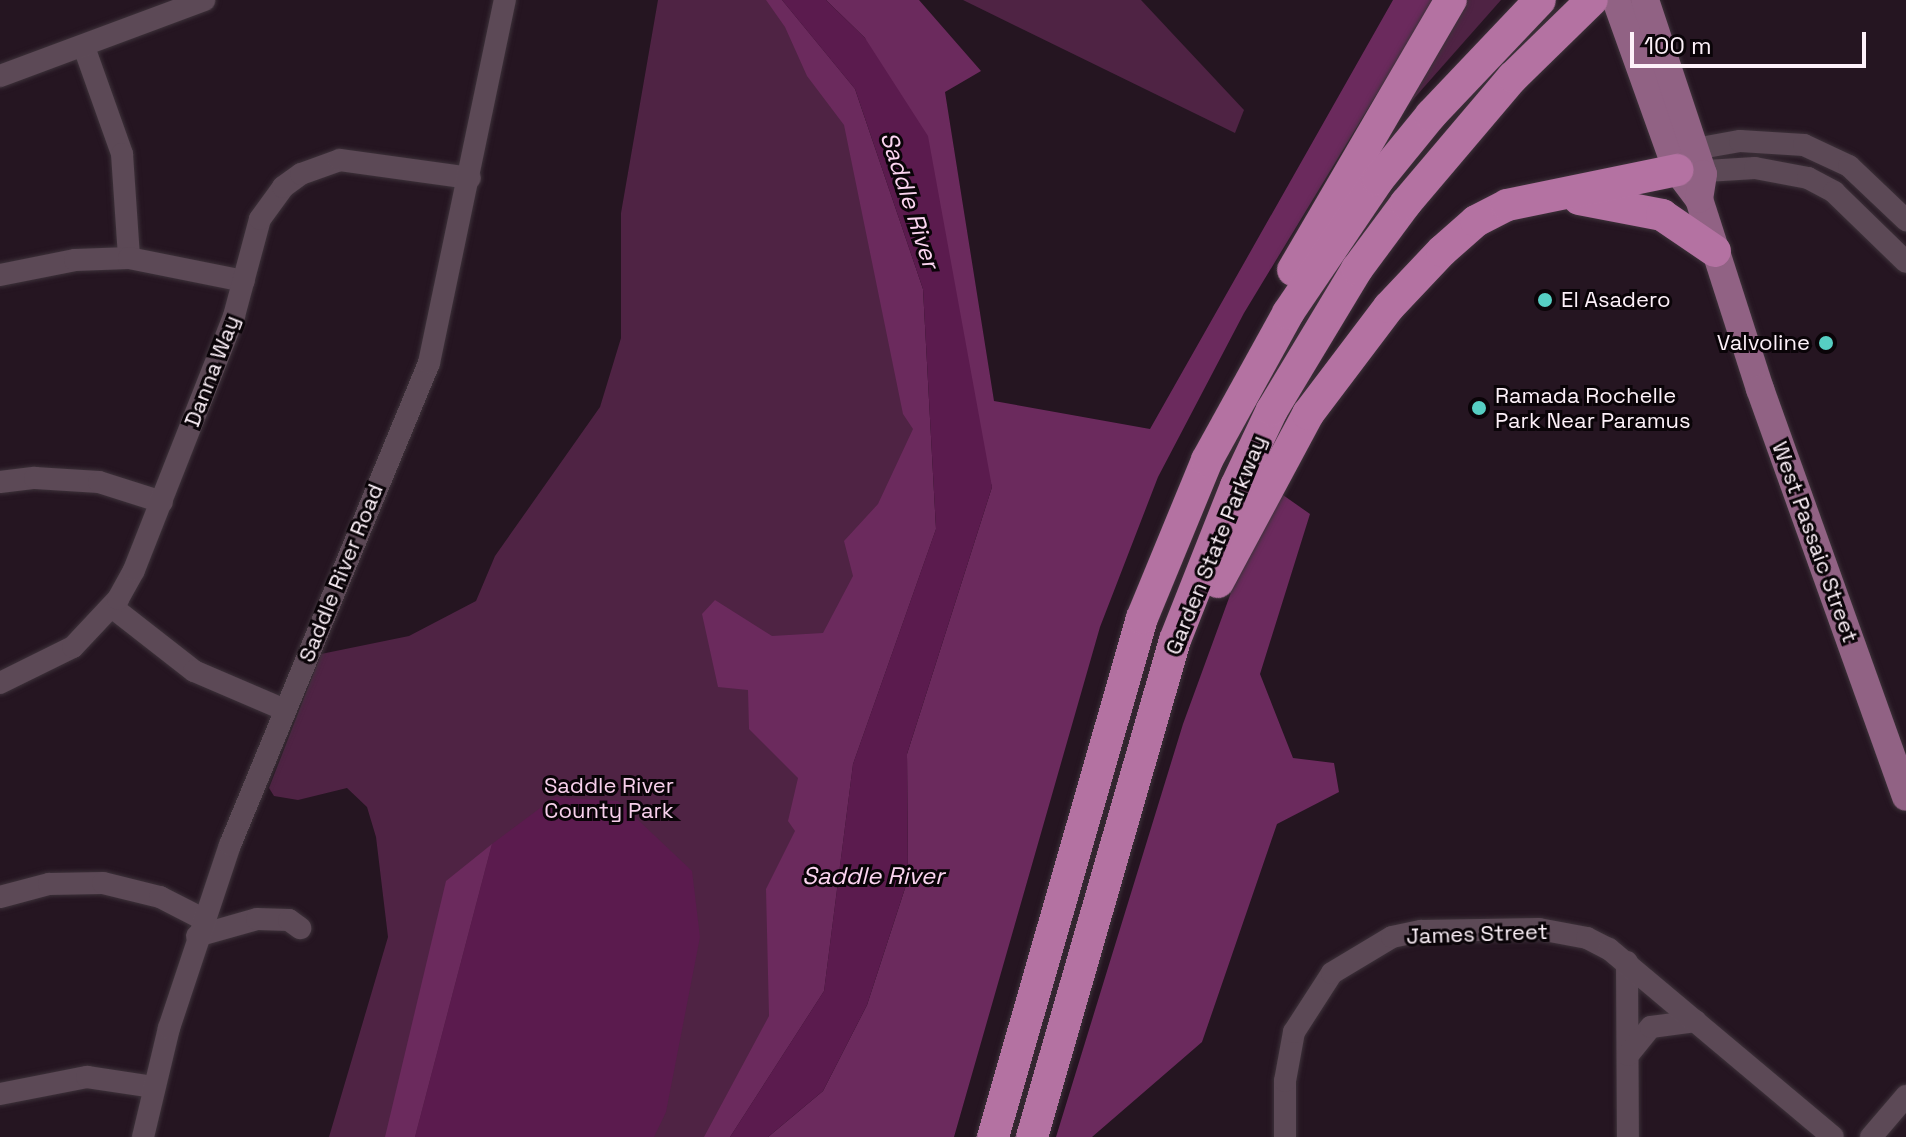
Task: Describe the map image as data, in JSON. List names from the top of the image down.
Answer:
{
  "streets": {
    "highway": ["Garden State Parkway"],
    "main road": ["West Passaic Street"],
    "street": ["Danna Way", "Saddle River Road", "James Street"]
  },
  "crossings": [
    ["Danna Way", "Saddle River Road"]
  ],
  "water": ["Saddle River"],
  "parks": ["Saddle River County Park"],
  "places": ["El Asadero", "Valvoline", "Ramada Rochelle Park Near Paramus"],
  "scale_bar": "100 m"
}
